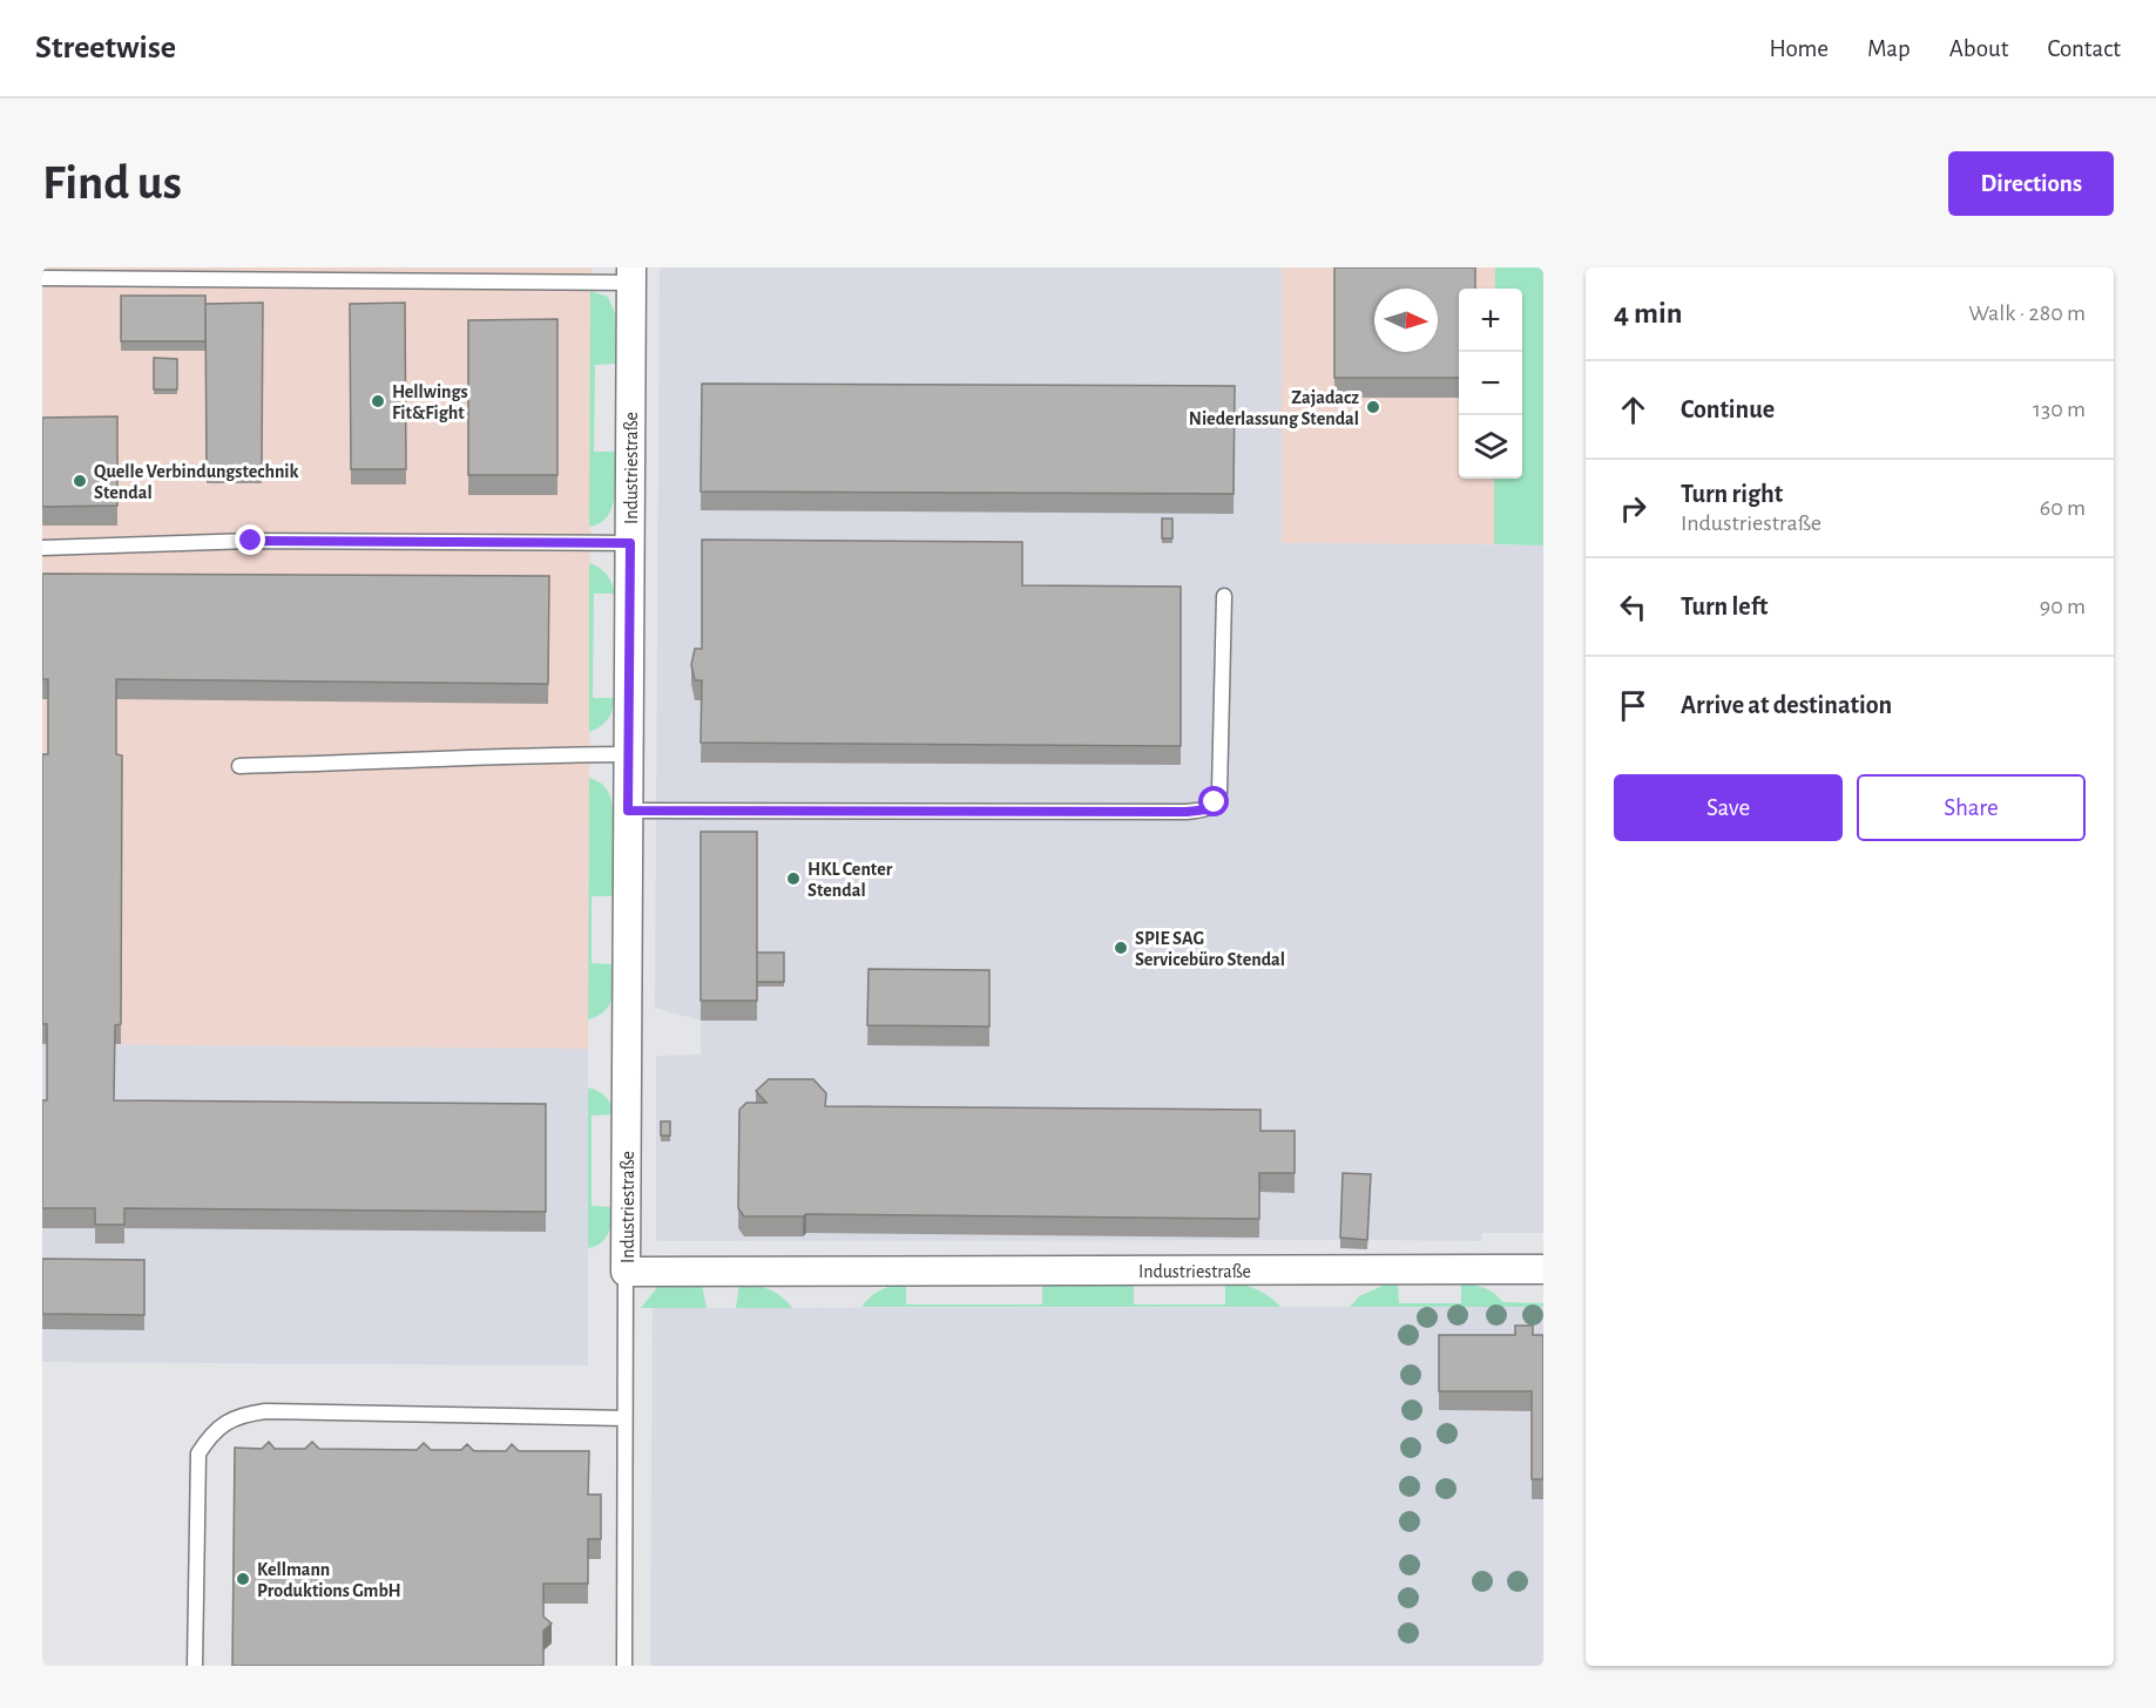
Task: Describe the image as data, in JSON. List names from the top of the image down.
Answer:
{
  "streets": {
    "street": ["Industriestraße"]
  },
  "places": [
    "Hellwings Fit&Fight",
    "Zajadacz Niederlassung Stendal",
    "Quelle Verbindungstechnik Stendal",
    "HKL Center Stendal",
    "SPIE SAG Servicebüro Stendal",
    "Kellmann Produktions GmbH"
  ],
  "north": "right",
  "page": {
    "header": "Streetwise",
    "nav": [
      "Home",
      "Map",
      "About",
      "Contact"
    ],
    "buttons": [
      "Directions",
      ["Save", "Share"]
    ],
    "title": "Find us",
    "heading": ["4 min", "Walk · 280 m"],
    "map_buttons": ["+", "−"],
    "list": [
      ["Continue", "130 m"],
      ["Turn right", "Industriestraße", "60 m"],
      ["Turn left", "90 m"],
      "Arrive at destination"
    ]
  }
}
